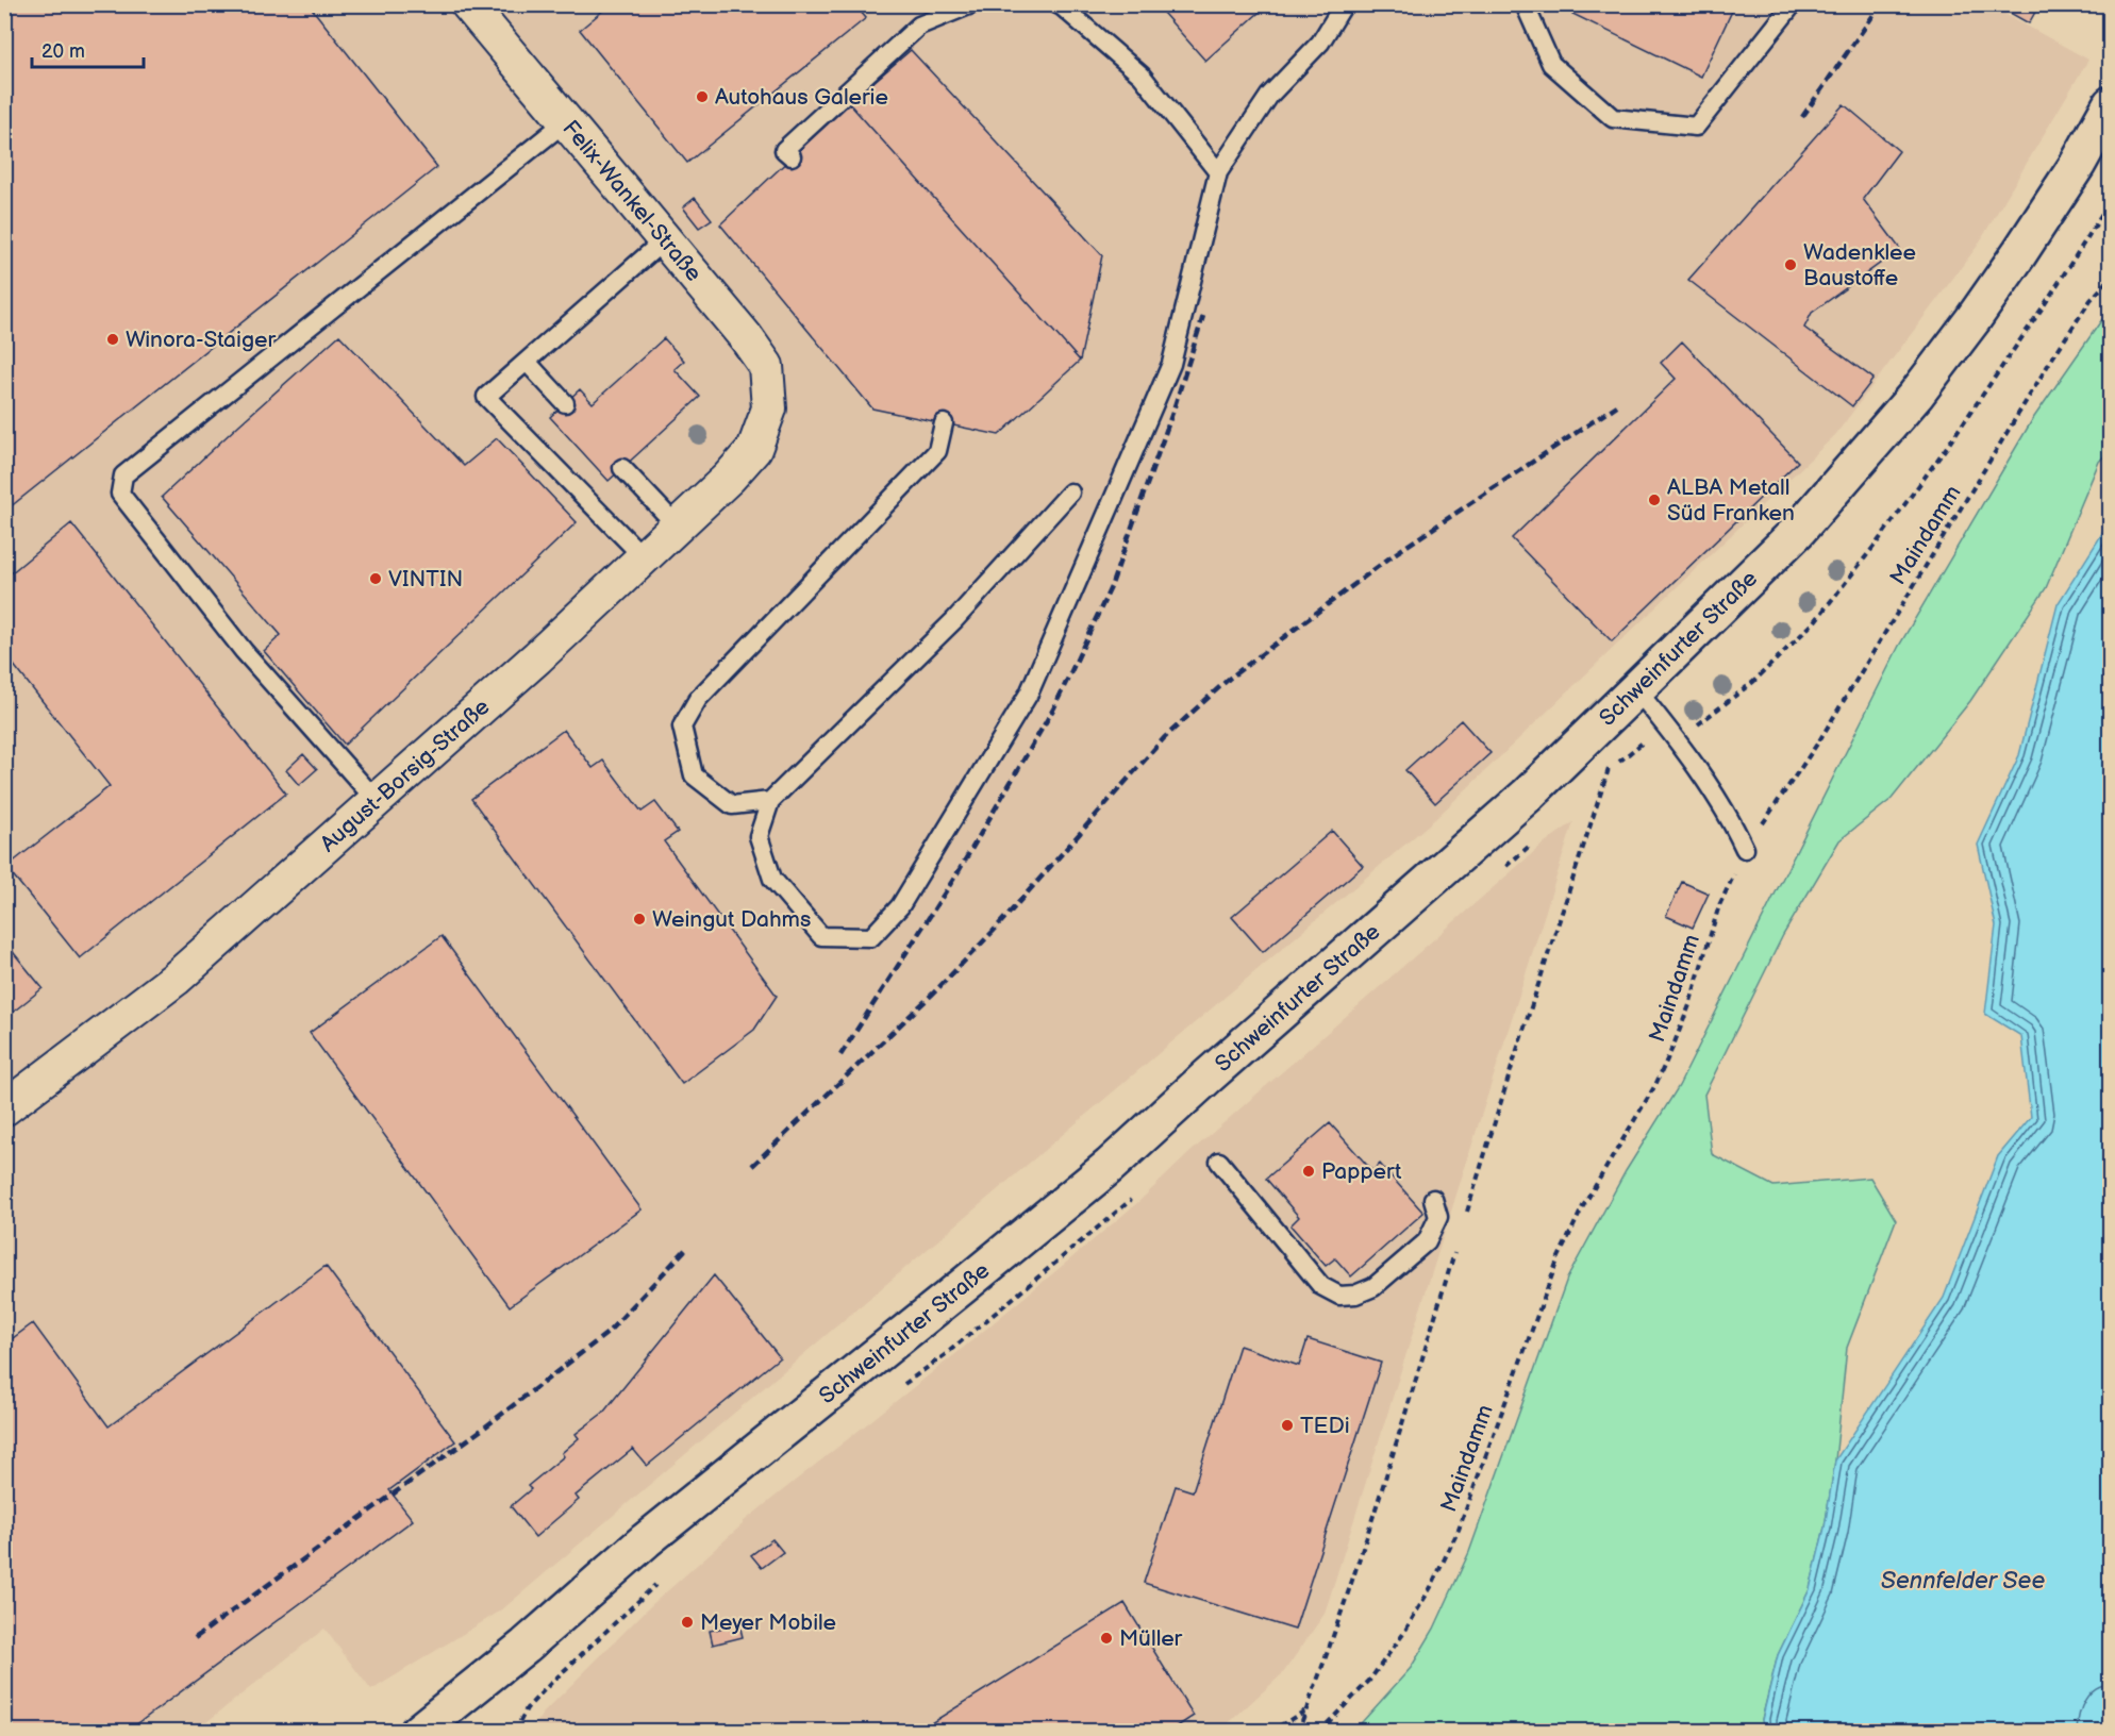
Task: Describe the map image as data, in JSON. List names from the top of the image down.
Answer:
{
  "streets": {
    "main road": ["Schweinfurter Straße"],
    "street": ["Felix-Wankel-Straße", "August-Borsig-Straße"],
    "path": ["Maindamm"]
  },
  "crossings": [
    ["Felix-Wankel-Straße", "August-Borsig-Straße"]
  ],
  "water": ["Sennfelder See"],
  "places": [
    "Autohaus Galerie",
    "Wadenklee Baustoffe",
    "Winora-Staiger",
    "ALBA Metall Süd Franken",
    "VINTIN",
    "Weingut Dahms",
    "Pappert",
    "TEDi",
    "Meyer Mobile",
    "Müller"
  ],
  "scale_bar": "20 m"
}
